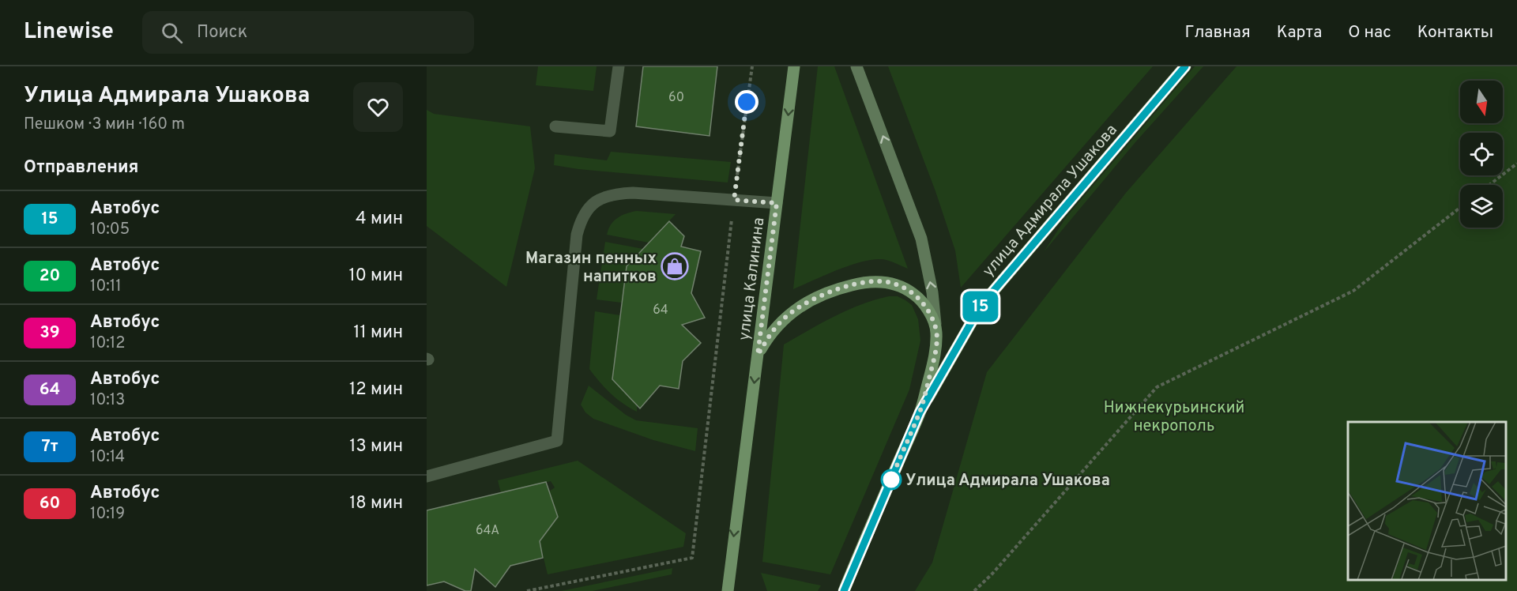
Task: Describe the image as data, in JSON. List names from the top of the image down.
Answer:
{
  "streets": {
    "main road": ["улица Адмирала Ушакова", "улица Калинина"]
  },
  "crossings": [
    ["улица Адмирала Ушакова", "улица Калинина"]
  ],
  "parks": ["Нижнекурьинский некрополь"],
  "places": {
    "shop": ["Магазин пенных напитков"],
    "other": ["Улица Адмирала Ушакова"]
  },
  "lines": ["bus line 15"],
  "house_numbers": ["60", "64", "64А"],
  "north": "bottom",
  "page": {
    "header": "Linewise",
    "search": "Поиск",
    "nav": [
      "Главная",
      "Карта",
      "О нас",
      "Контакты"
    ],
    "heading": [
      ["Улица Адмирала Ушакова", "Пешком · 3 мин · 160 m"],
      "Отправления"
    ],
    "on_map": "15",
    "list": [
      {
        "mark": "15",
        "name": "Автобус",
        "note": "10:05",
        "value": "4 мин"
      },
      {
        "mark": "20",
        "name": "Автобус",
        "note": "10:11",
        "value": "10 мин"
      },
      {
        "mark": "39",
        "name": "Автобус",
        "note": "10:12",
        "value": "11 мин"
      },
      {
        "mark": "64",
        "name": "Автобус",
        "note": "10:13",
        "value": "12 мин"
      },
      {
        "mark": "7т",
        "name": "Автобус",
        "note": "10:14",
        "value": "13 мин"
      },
      {
        "mark": "60",
        "name": "Автобус",
        "note": "10:19",
        "value": "18 мин"
      }
    ]
  }
}
